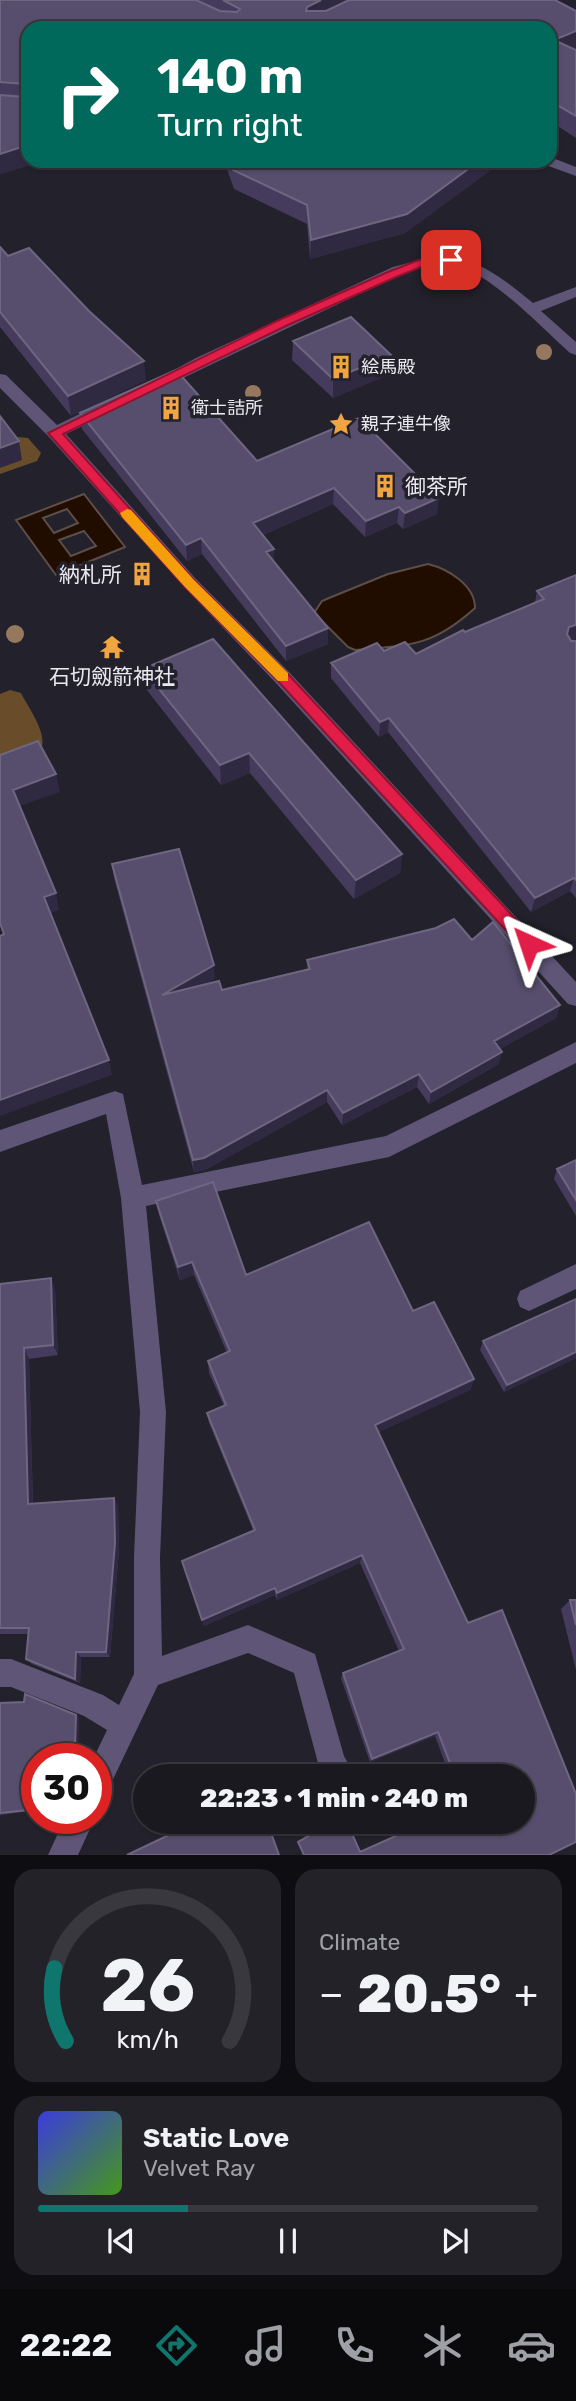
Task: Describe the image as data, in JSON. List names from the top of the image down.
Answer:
{
  "places": {
    "building": [
      "絵馬殿",
      "衛士詰所",
      "御茶所",
      "納札所"
    ],
    "place": ["親子連牛像"],
    "temple": ["石切劔箭神社"]
  },
  "page": {
    "turn": ["140 m", "Turn right"],
    "limit": "30",
    "trip": "22:23 · 1 min · 240 m",
    "tile": "Climate",
    "heat": ["−", "20.5°", "+"],
    "song": ["Static Love", "Velvet Ray"],
    "tabs": "22:22",
    "gauge": ["26", "km/h"]
  }
}
